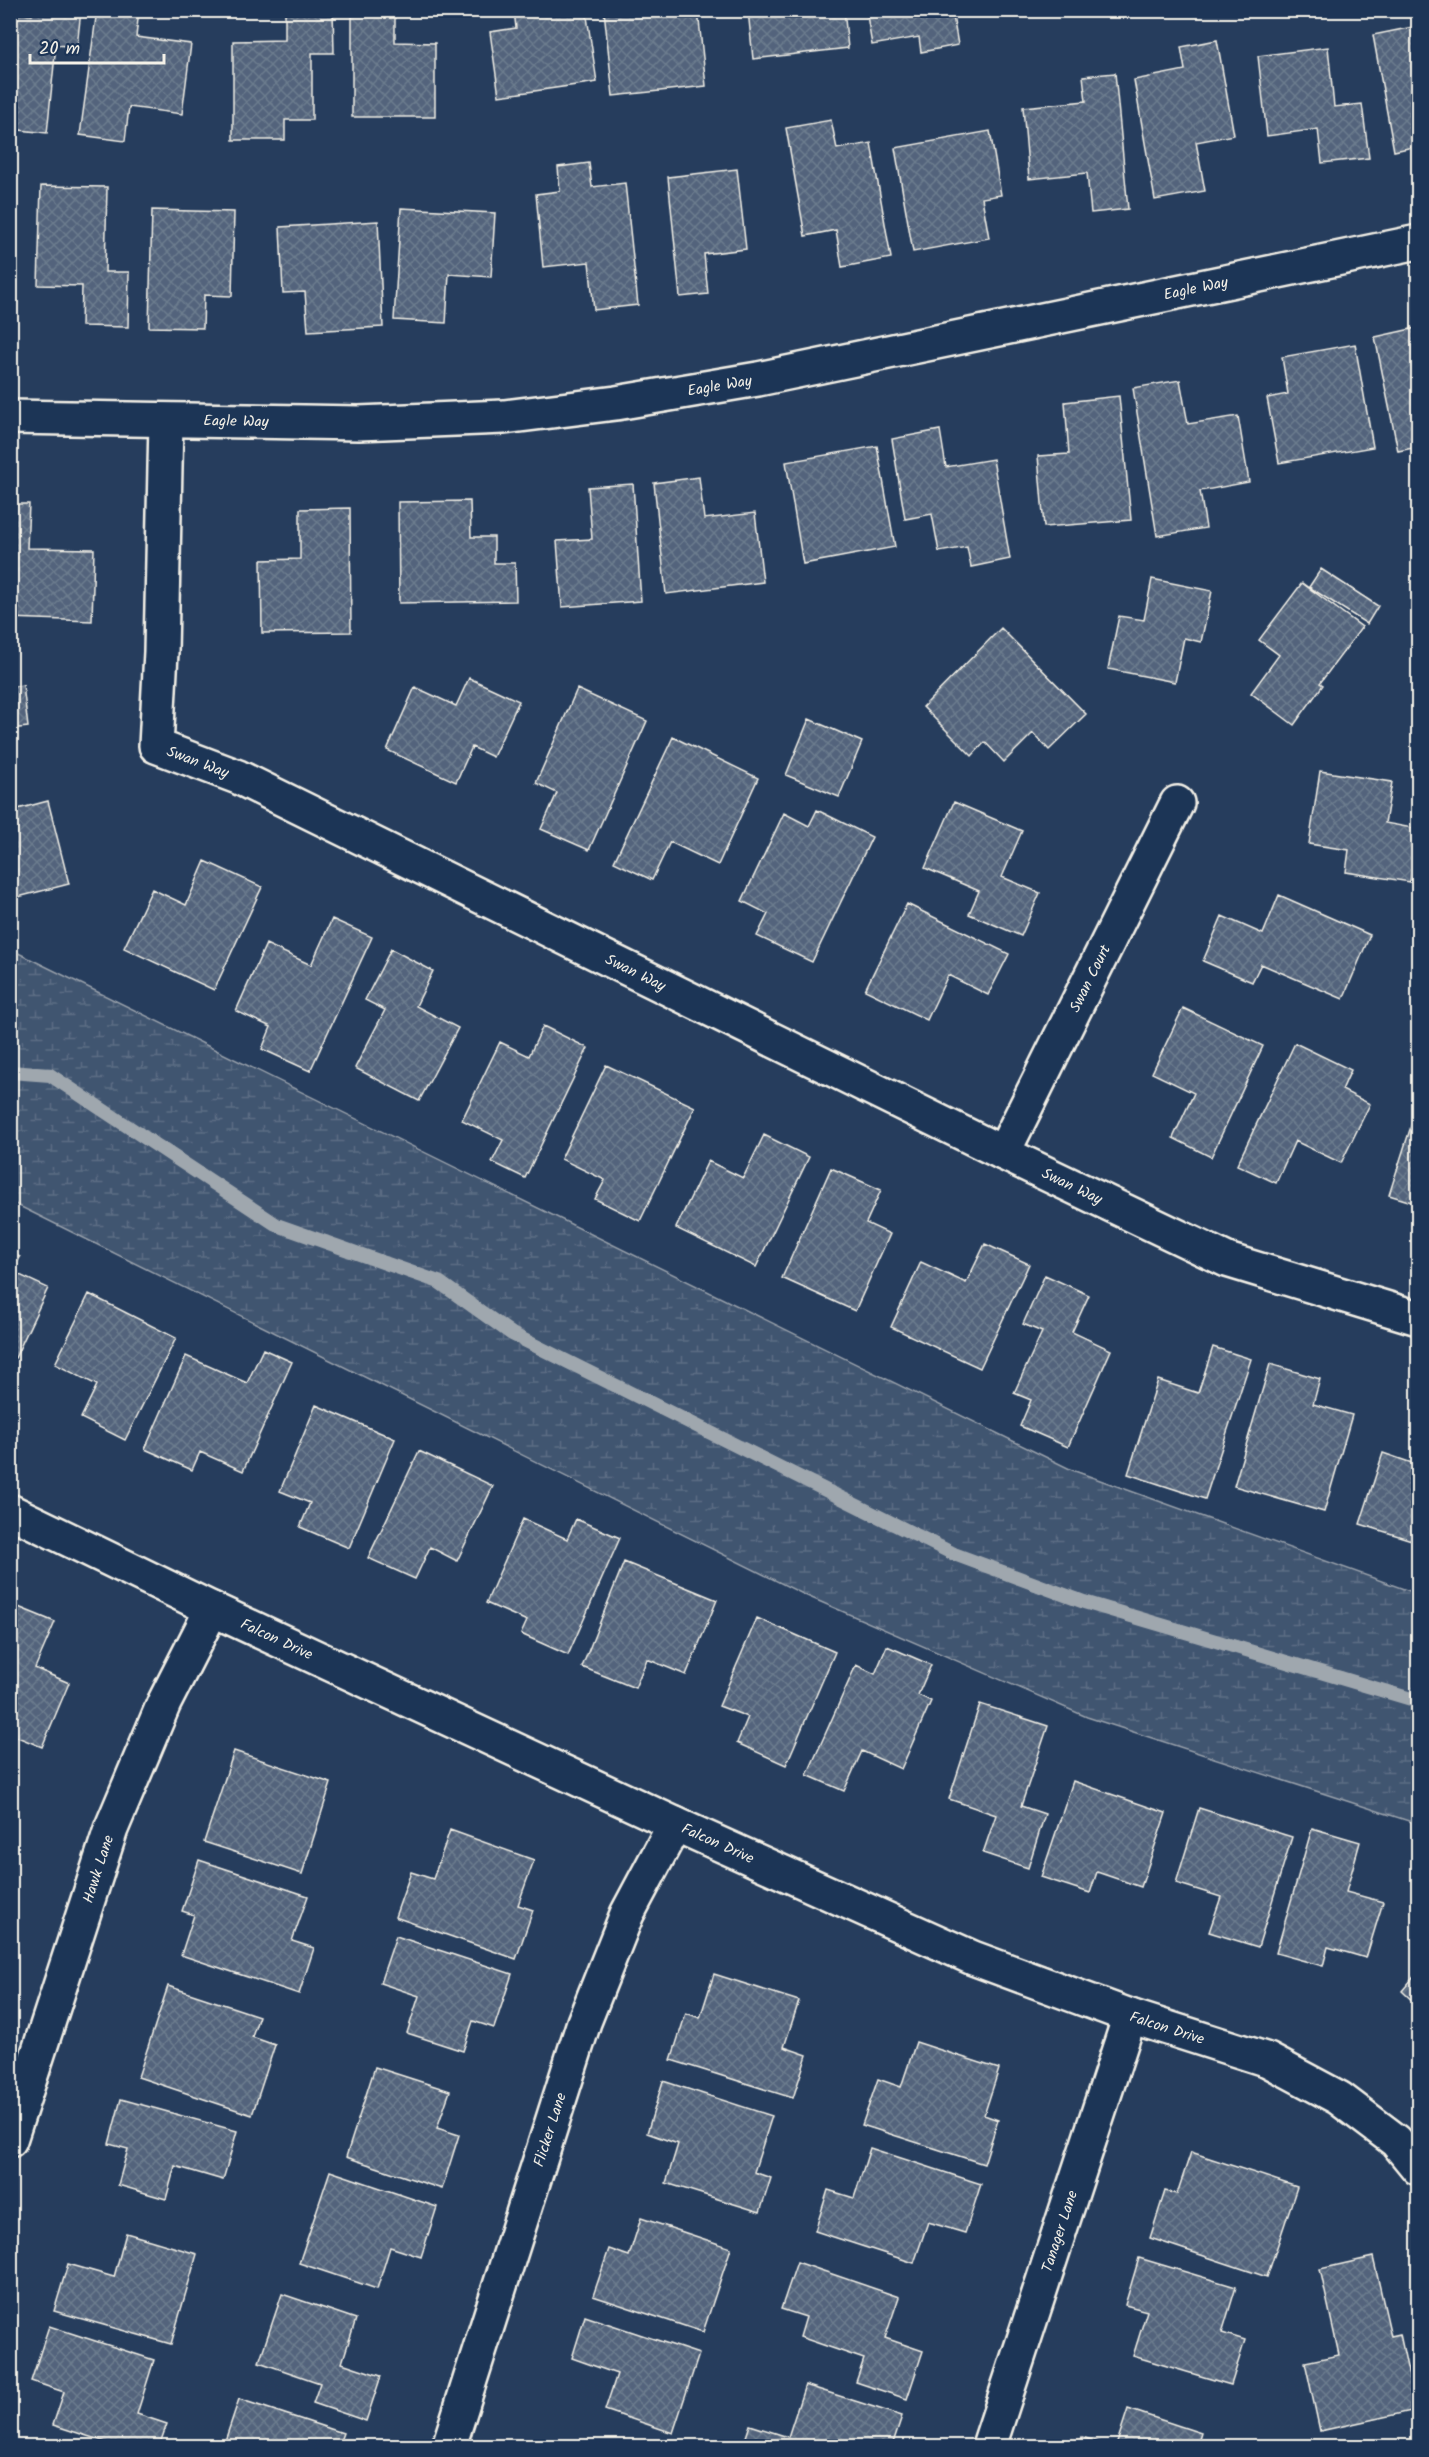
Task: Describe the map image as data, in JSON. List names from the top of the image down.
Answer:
{
  "streets": {
    "street": [
      "Eagle Way",
      "Swan Way",
      "Swan Court",
      "Falcon Drive",
      "Hawk Lane",
      "Flicker Lane",
      "Tanager Lane"
    ]
  },
  "crossings": [
    ["Eagle Way", "Swan Way"],
    ["Swan Way", "Swan Court"],
    ["Falcon Drive", "Hawk Lane"],
    ["Falcon Drive", "Flicker Lane"],
    ["Falcon Drive", "Tanager Lane"]
  ],
  "scale_bar": "20 m"
}
